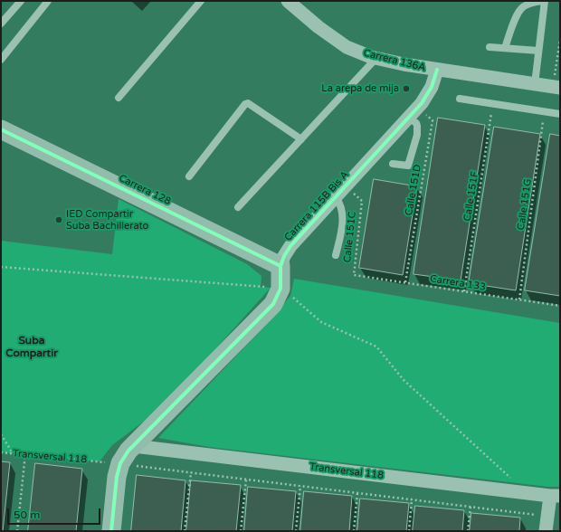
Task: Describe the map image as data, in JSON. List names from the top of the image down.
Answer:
{
  "streets": {
    "street": [
      "Carrera 136A",
      "Carrera 128",
      "Carrera 115B Bis A",
      "Transversal 118"
    ],
    "path": [
      "Calle 151D",
      "Calle 151F",
      "Calle 151G",
      "Calle 151C",
      "Carrera 133"
    ]
  },
  "crossings": [
    ["Carrera 136A", "Carrera 115B Bis A"],
    ["Carrera 128", "Carrera 115B Bis A"],
    ["Calle 151D", "Carrera 115B Bis A"],
    ["Calle 151D", "Carrera 133"],
    ["Calle 151F", "Carrera 133"],
    ["Calle 151G", "Carrera 133"],
    ["Carrera 115B Bis A", "Calle 151C"],
    ["Carrera 115B Bis A", "Transversal 118"],
    ["Calle 151C", "Carrera 133"]
  ],
  "districts": ["Suba Compartir"],
  "places": ["La arepa de mija", "IED Compartir Suba Bachillerato"],
  "scale_bar": "50 m"
}
